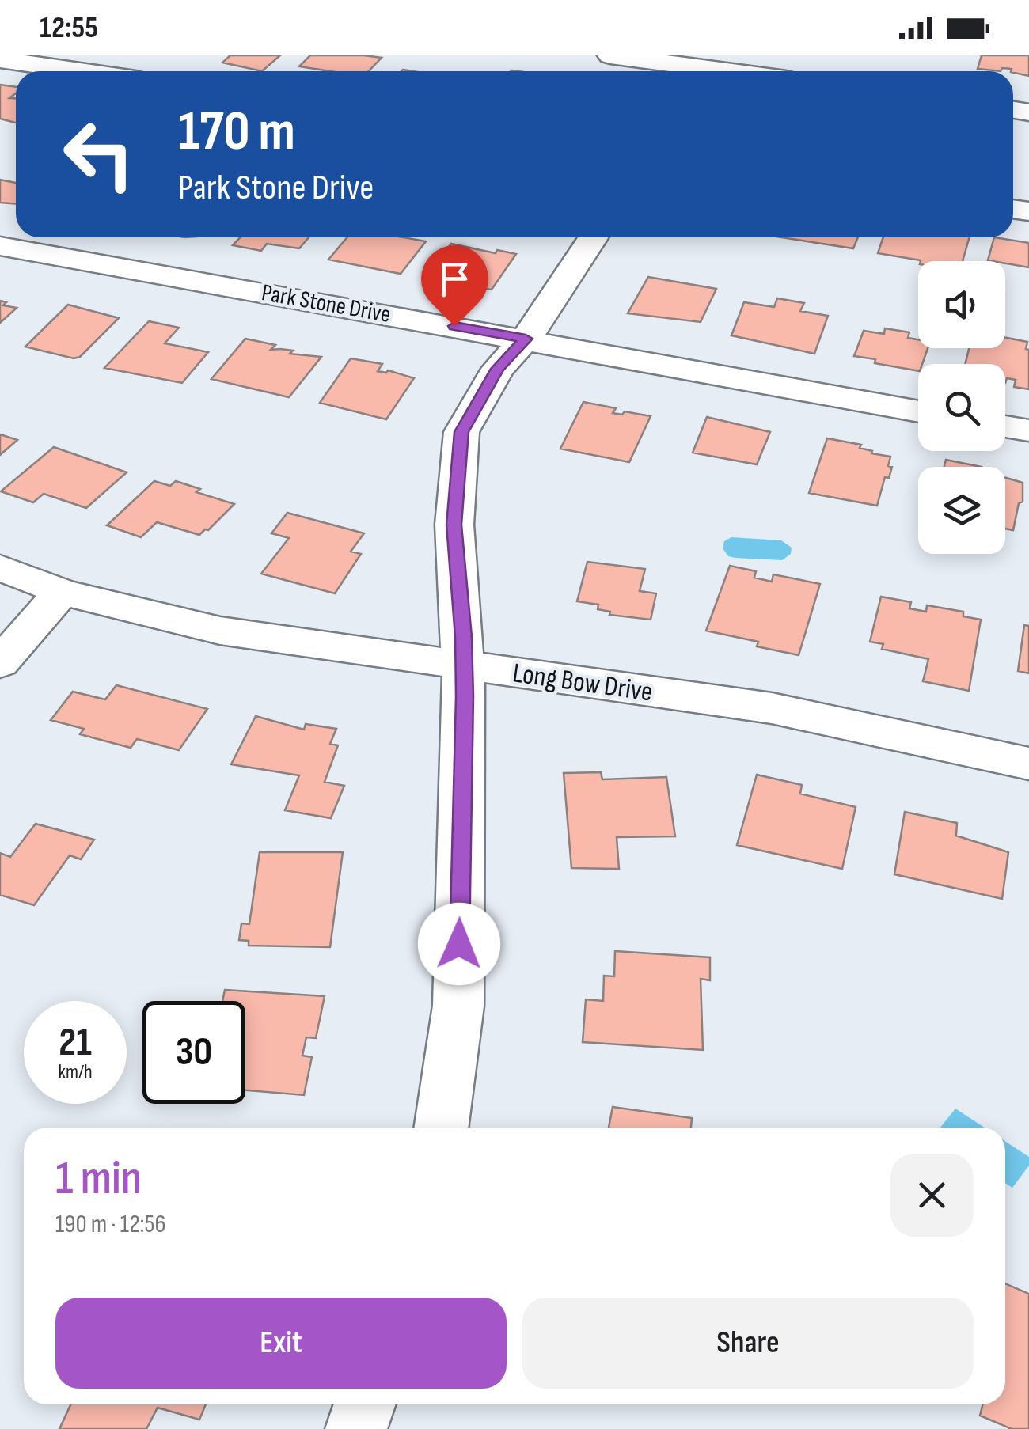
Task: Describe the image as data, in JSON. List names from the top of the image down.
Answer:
{
  "streets": {
    "street": ["Park Stone Drive", "Long Bow Drive"]
  },
  "page": {
    "status": "12:55",
    "turn": ["170 m", "Park Stone Drive"],
    "speed": "21 km/h",
    "limit": "30",
    "heading": ["1 min", "190 m · 12:56"],
    "buttons": ["Exit", "Share"]
  }
}
